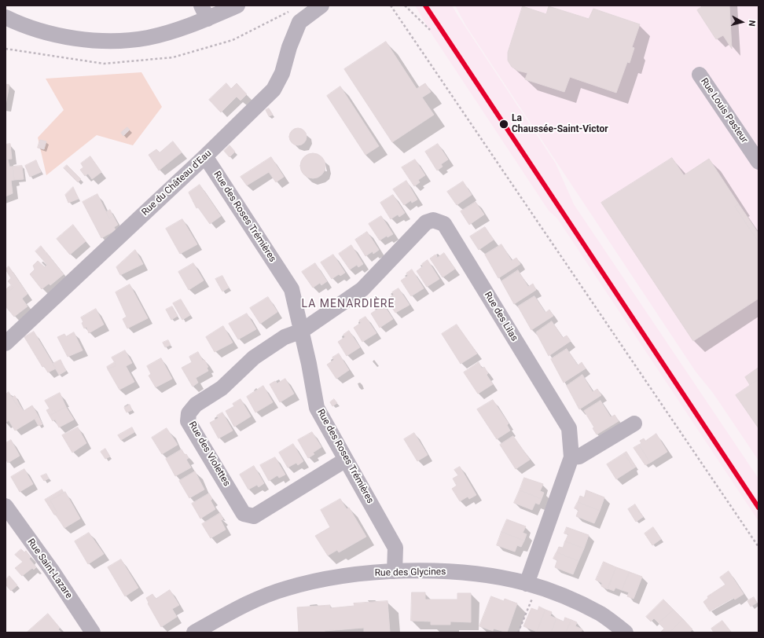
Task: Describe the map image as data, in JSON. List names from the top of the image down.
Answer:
{
  "streets": {
    "street": [
      "Rue Louis Pasteur",
      "Rue du Château d'Eau",
      "Rue des Roses Trémières",
      "Rue des Lilas",
      "Rue des Violettes",
      "Rue Saint-Lazare",
      "Rue des Glycines"
    ]
  },
  "crossings": [
    ["Rue du Château d'Eau", "Rue des Roses Trémières"],
    ["Rue des Roses Trémières", "Rue des Lilas"],
    ["Rue des Roses Trémières", "Rue des Violettes"],
    ["Rue des Roses Trémières", "Rue des Glycines"],
    ["Rue des Lilas", "Rue des Violettes"],
    ["Rue des Lilas", "Rue des Glycines"]
  ],
  "districts": ["LA MENARDIÈRE"],
  "places": ["La Chaussée-Saint-Victor"],
  "north": "right"
}
